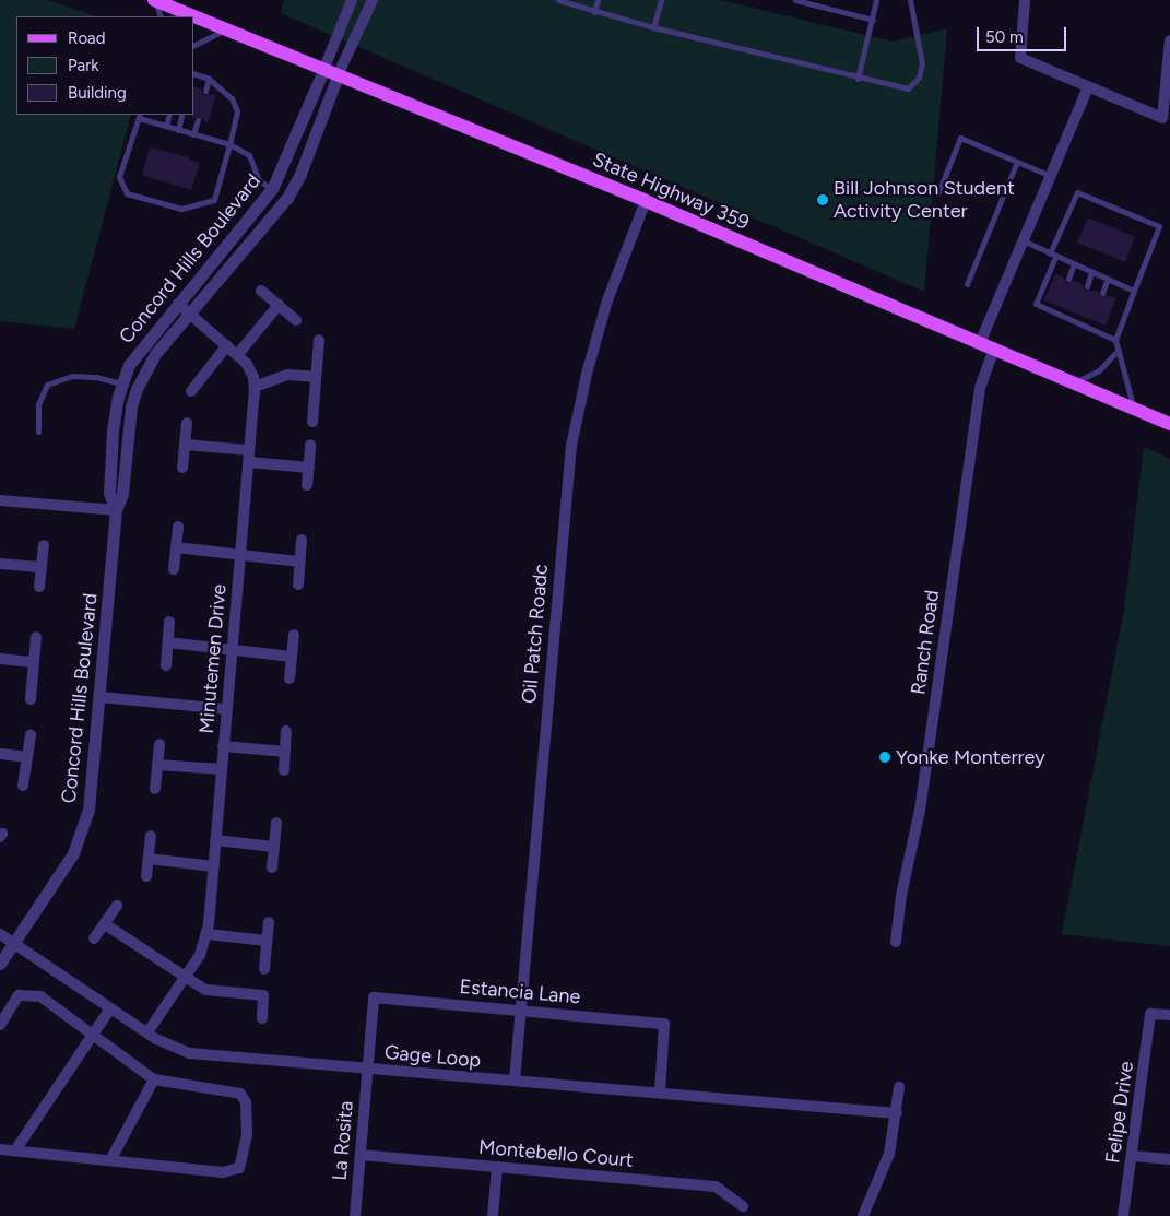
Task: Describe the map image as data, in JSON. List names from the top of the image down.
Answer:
{
  "streets": {
    "main road": ["State Highway 359"],
    "street": [
      "Concord Hills Boulevard",
      "Oil Patch Roadc",
      "Ranch Road",
      "Minutemen Drive",
      "Estancia Lane",
      "Gage Loop",
      "Felipe Drive",
      "La Rosita",
      "Montebello Court"
    ]
  },
  "crossings": [
    ["State Highway 359", "Concord Hills Boulevard"],
    ["State Highway 359", "Oil Patch Roadc"],
    ["State Highway 359", "Ranch Road"],
    ["Concord Hills Boulevard", "Minutemen Drive"],
    ["Concord Hills Boulevard", "Gage Loop"],
    ["Oil Patch Roadc", "Estancia Lane"],
    ["Oil Patch Roadc", "Gage Loop"],
    ["Minutemen Drive", "Gage Loop"],
    ["Estancia Lane", "Gage Loop"],
    ["Estancia Lane", "La Rosita"],
    ["Gage Loop", "La Rosita"],
    ["La Rosita", "Montebello Court"]
  ],
  "places": ["Bill Johnson Student Activity Center", "Yonke Monterrey"],
  "legend": ["Road", "Park", "Building"],
  "scale_bar": "50 m"
}
